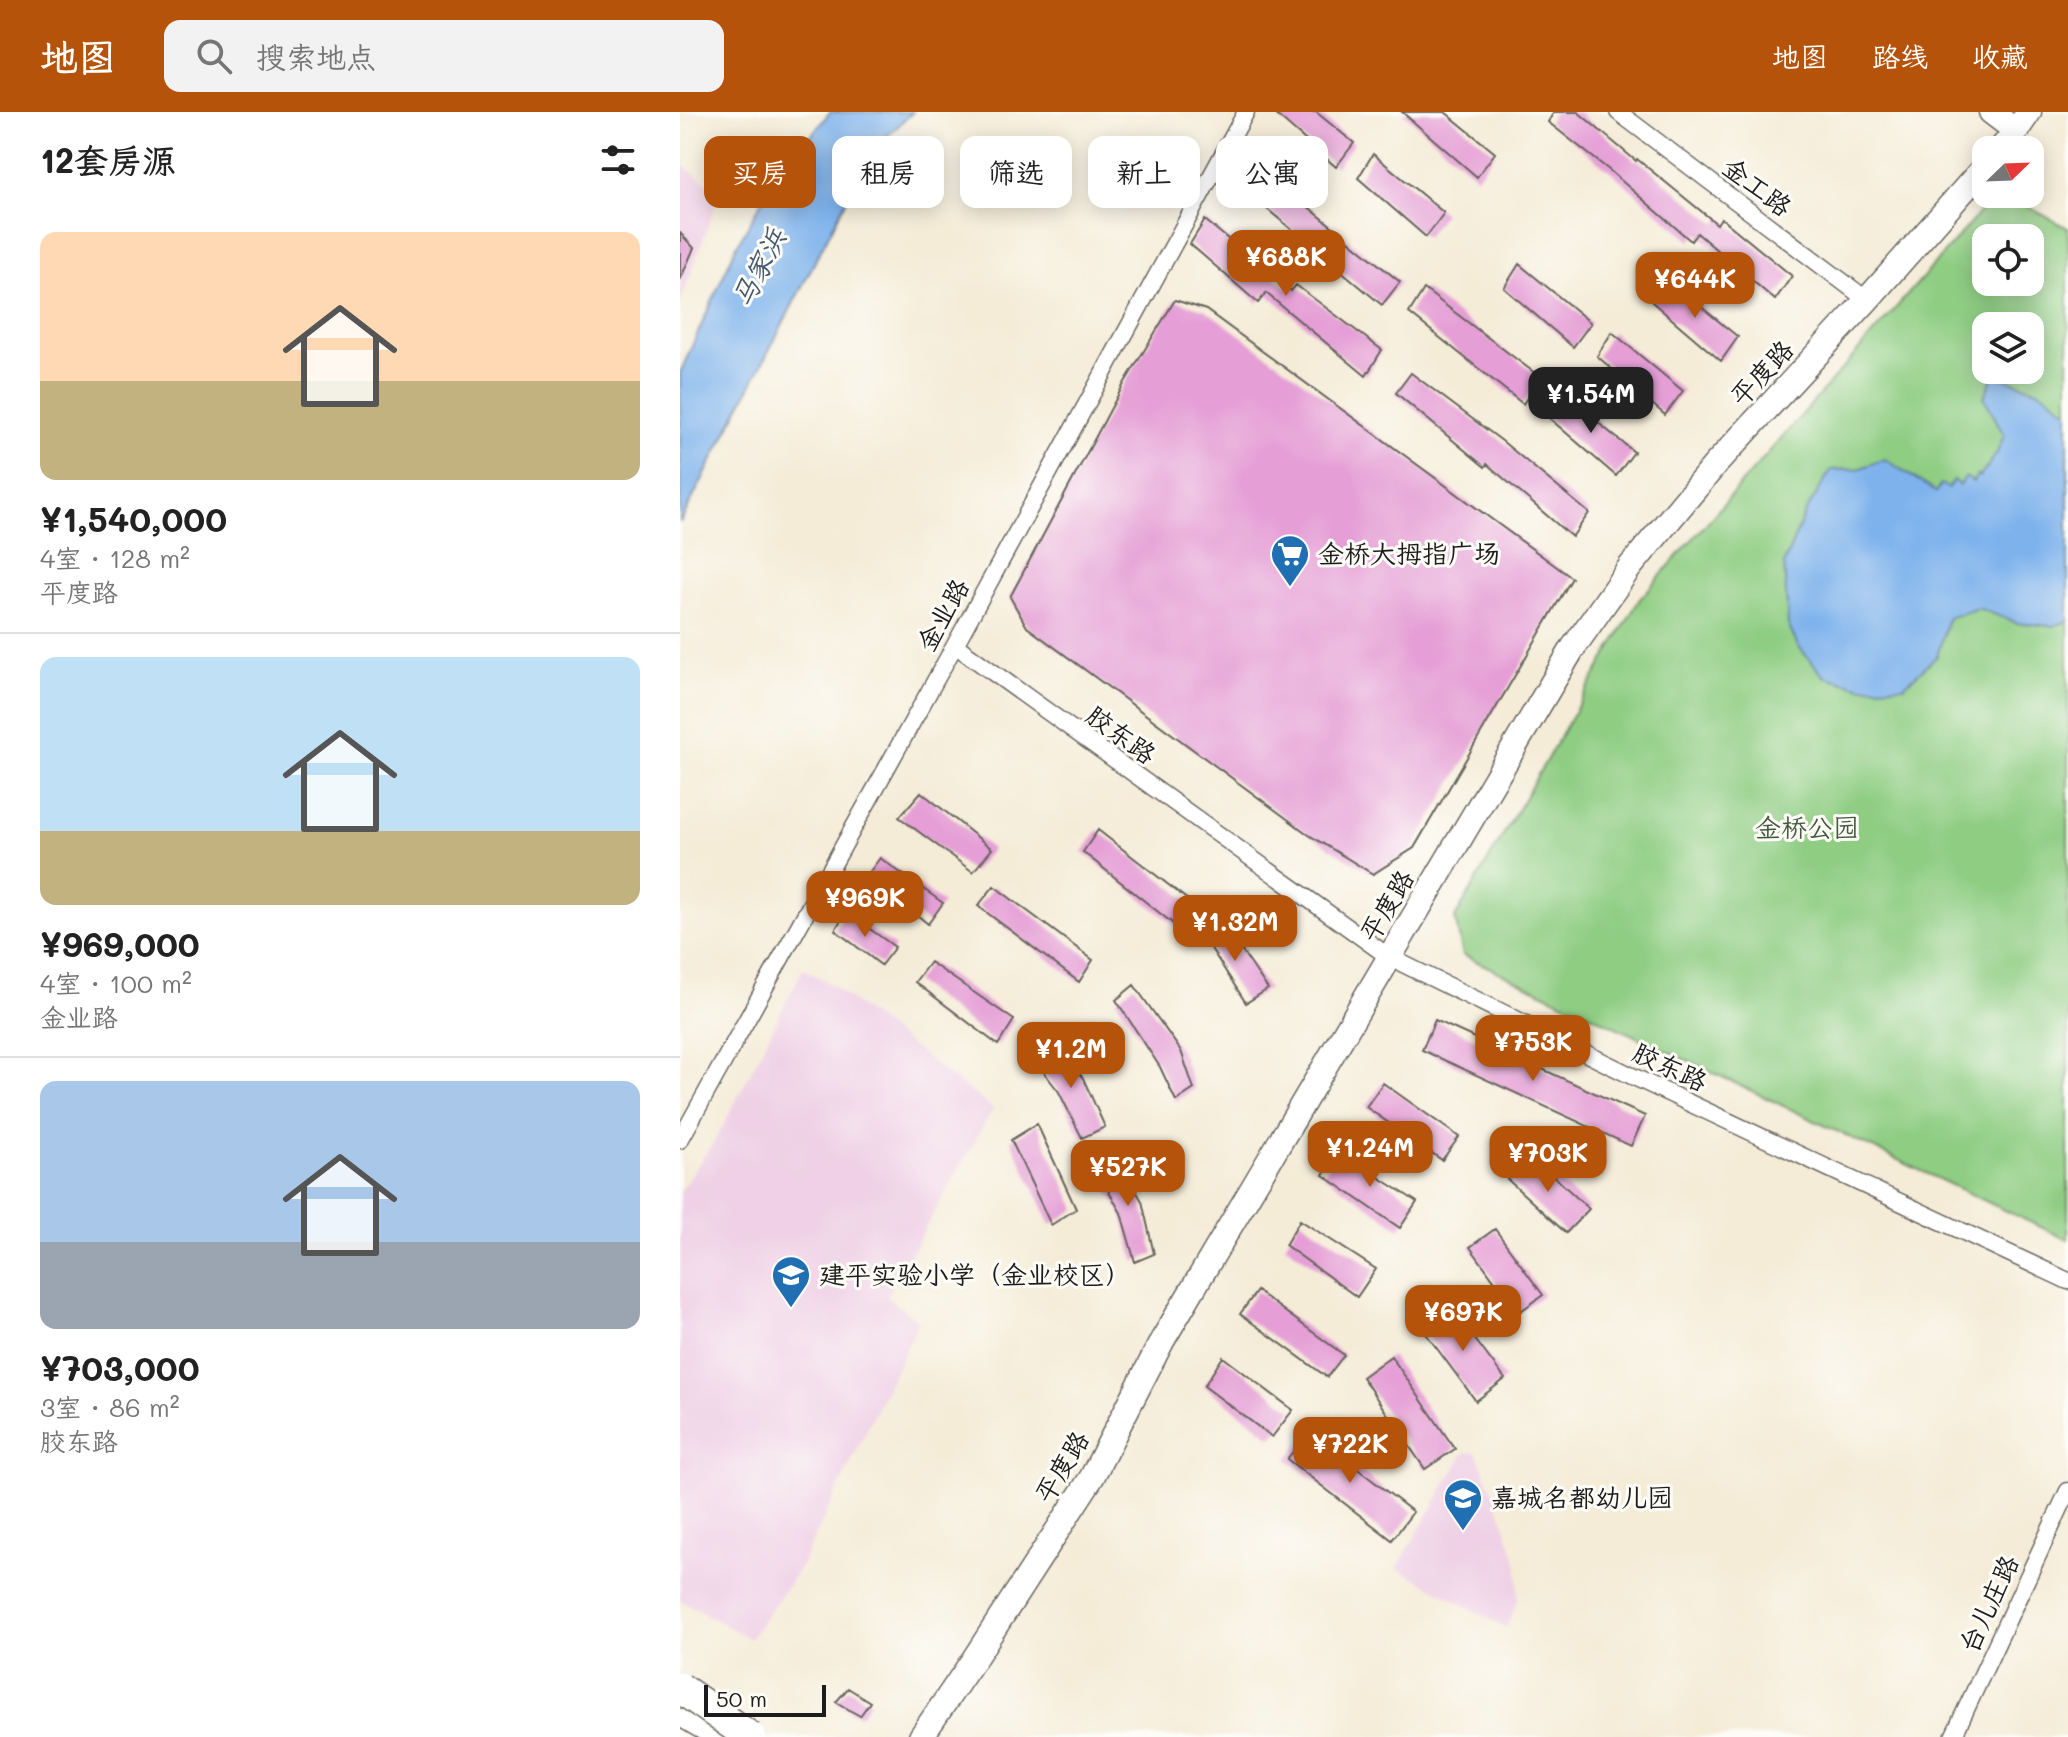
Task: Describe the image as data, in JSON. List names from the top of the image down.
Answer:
{
  "streets": {
    "street": [
      "金工路",
      "平度路",
      "金业路",
      "胶东路",
      "台儿庄路"
    ]
  },
  "crossings": [
    ["金工路", "平度路"],
    ["平度路", "胶东路"],
    ["金业路", "胶东路"]
  ],
  "water": ["马家浜"],
  "parks": ["金桥公园"],
  "places": {
    "supermarket": ["金桥大拇指广场"],
    "school or university": ["建平实验小学（金业校区）", "嘉城名都幼儿园"]
  },
  "scale_bar": "50 m",
  "north": "top right",
  "page": {
    "header": "地图",
    "search": "搜索地点",
    "nav": ["地图", "路线", "收藏"],
    "heading": "12套房源",
    "chip": [
      "买房",
      "租房",
      "筛选",
      "新上",
      "公寓"
    ],
    "list": [
      {
        "name": "¥1,540,000",
        "note": "4室 · 128 m² · 平度路"
      },
      {
        "name": "¥969,000",
        "note": "4室 · 100 m² · 金业路"
      },
      {
        "name": "¥703,000",
        "note": "3室 · 86 m² · 胶东路"
      }
    ],
    "price": [
      "¥688K",
      "¥644K",
      "¥1.54M",
      "¥969K",
      "¥1.32M",
      "¥753K",
      "¥1.2M",
      "¥1.24M",
      "¥703K",
      "¥527K",
      "¥697K",
      "¥722K"
    ],
    "scale": "50 m"
  }
}
